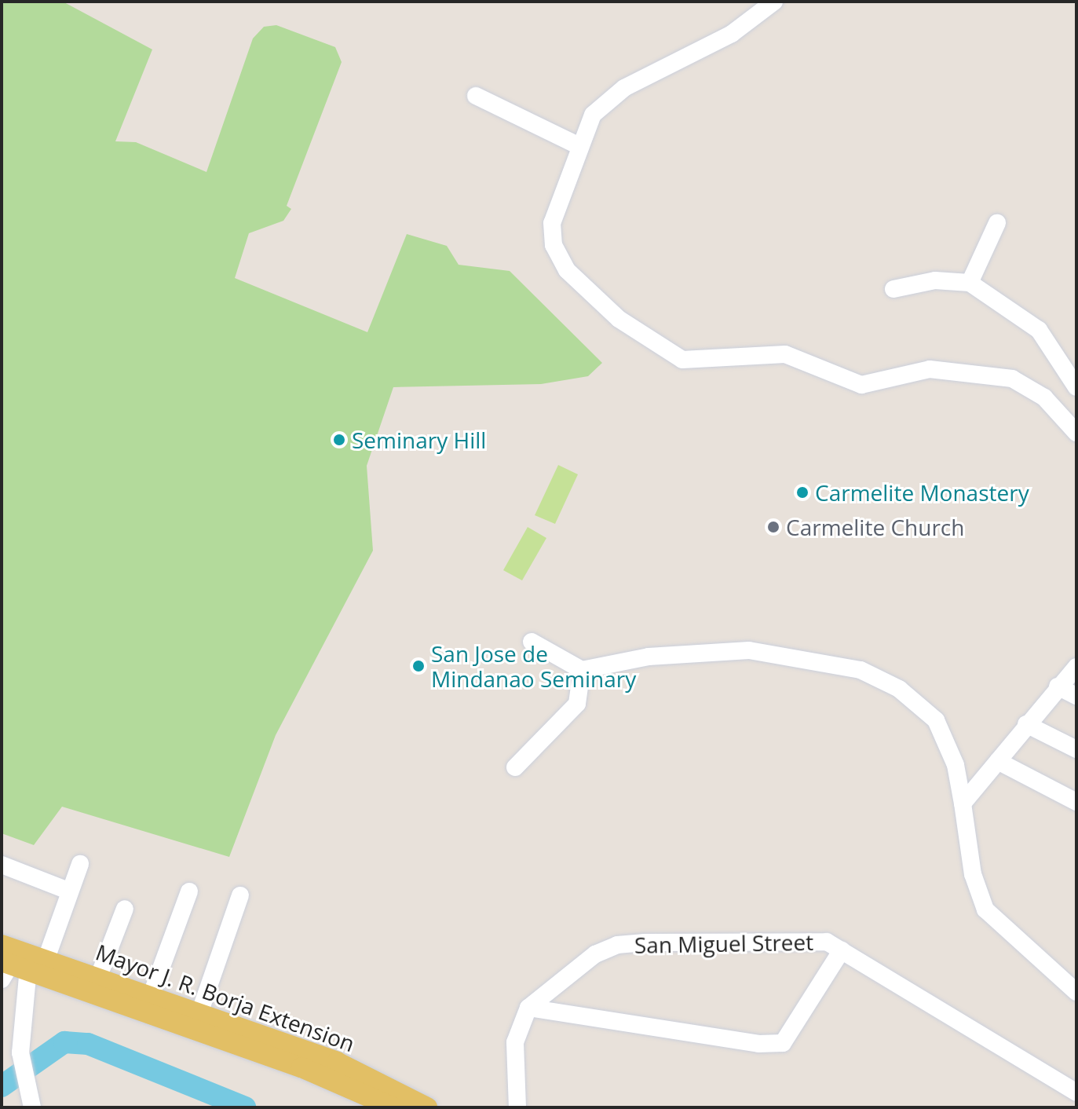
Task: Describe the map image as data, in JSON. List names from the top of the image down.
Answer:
{
  "streets": {
    "main road": ["Mayor J. R. Borja Extension"],
    "street": ["San Miguel Street"]
  },
  "places": [
    "Seminary Hill",
    "Carmelite Monastery",
    "Carmelite Church",
    "San Jose de Mindanao Seminary"
  ]
}
